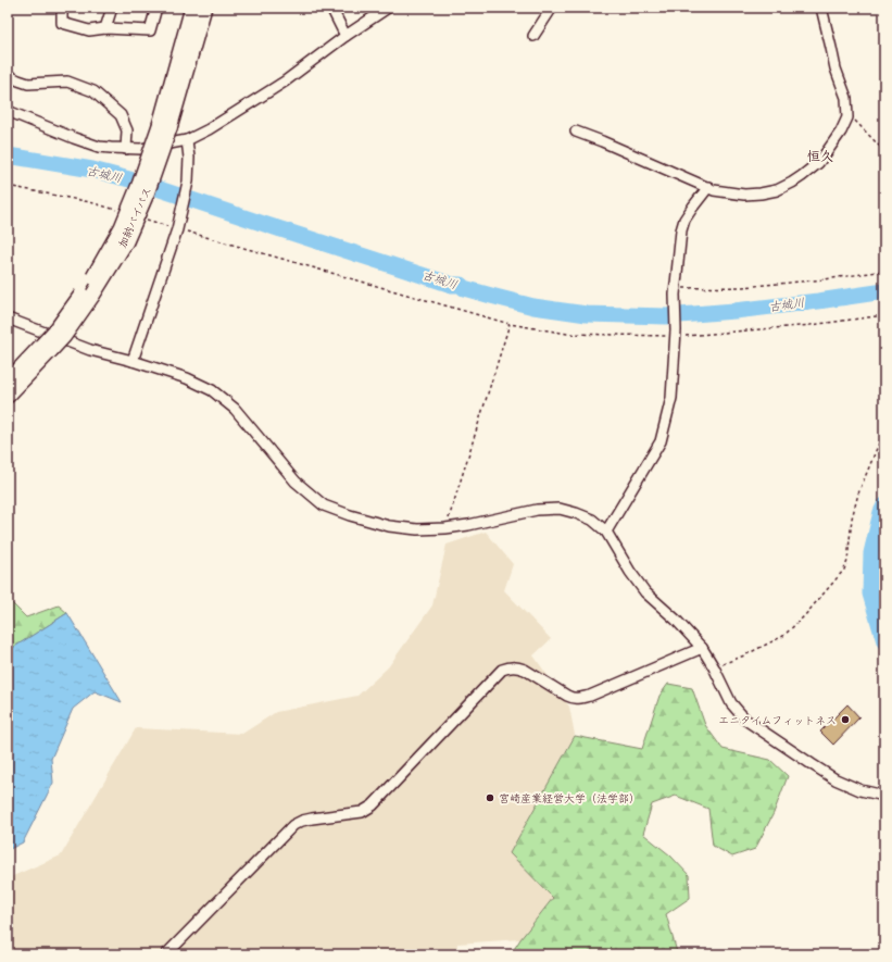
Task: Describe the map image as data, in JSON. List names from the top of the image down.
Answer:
{
  "streets": {
    "highway": ["加納バイパス"]
  },
  "districts": ["恒久"],
  "water": ["古城川"],
  "places": ["エニタイムフィットネス", "宮崎産業経営大学（法学部）"]
}
